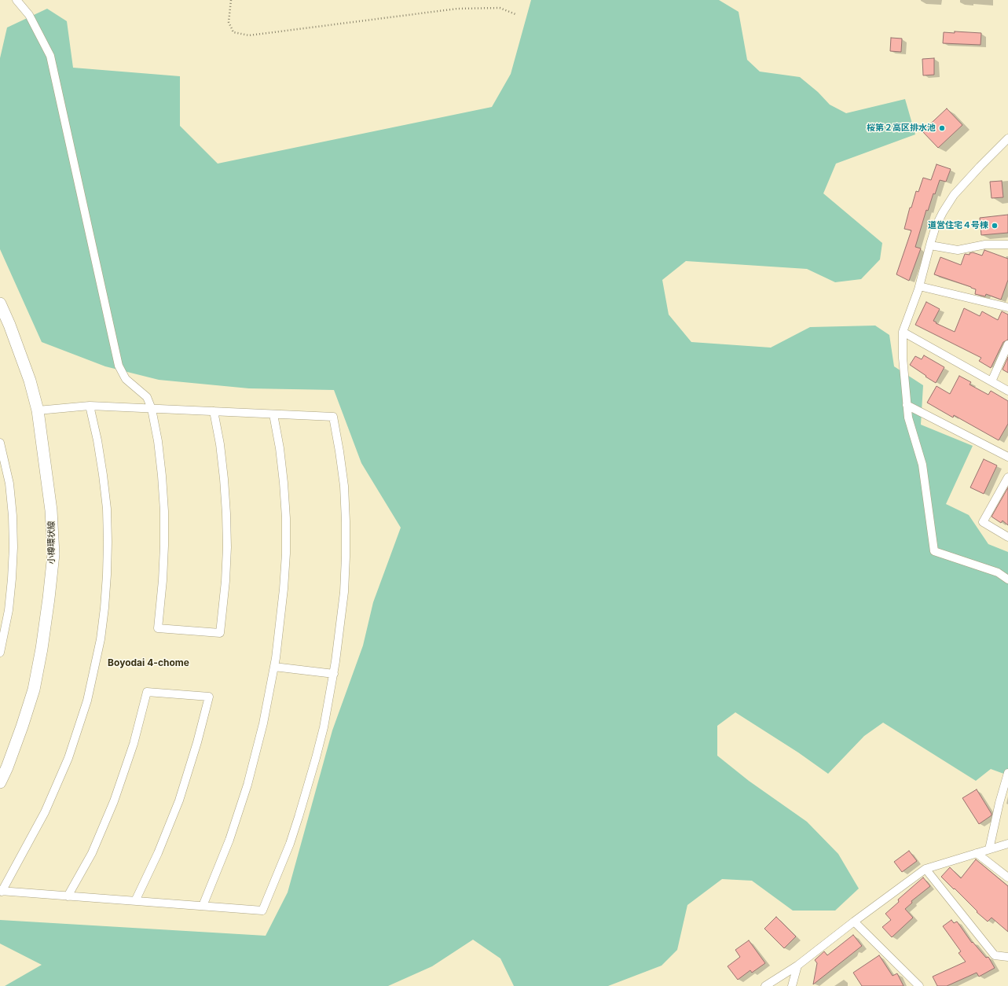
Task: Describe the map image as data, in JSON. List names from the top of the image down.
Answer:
{
  "streets": {
    "main road": ["小樽環状線"]
  },
  "districts": ["Boyodai 4-chome"],
  "places": ["桜第２高区排水池", "道営住宅４号棟"]
}
